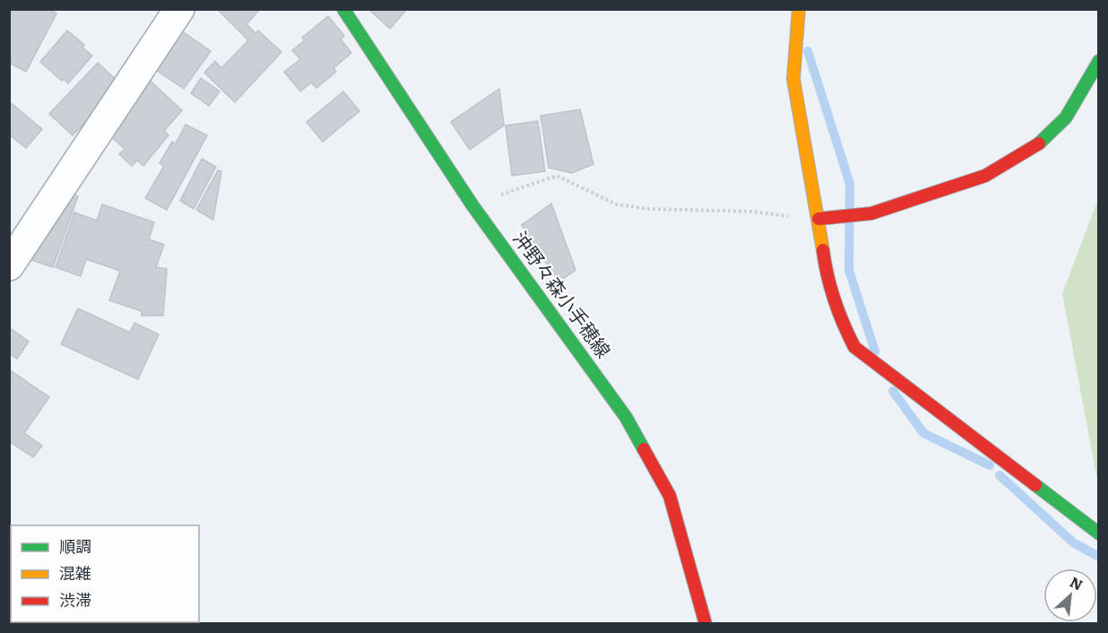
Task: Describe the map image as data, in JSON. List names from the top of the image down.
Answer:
{
  "streets": {
    "street": ["沖野々森小手穂線"]
  },
  "legend": ["順調", "混雑", "渋滞"],
  "north": "top right"
}
